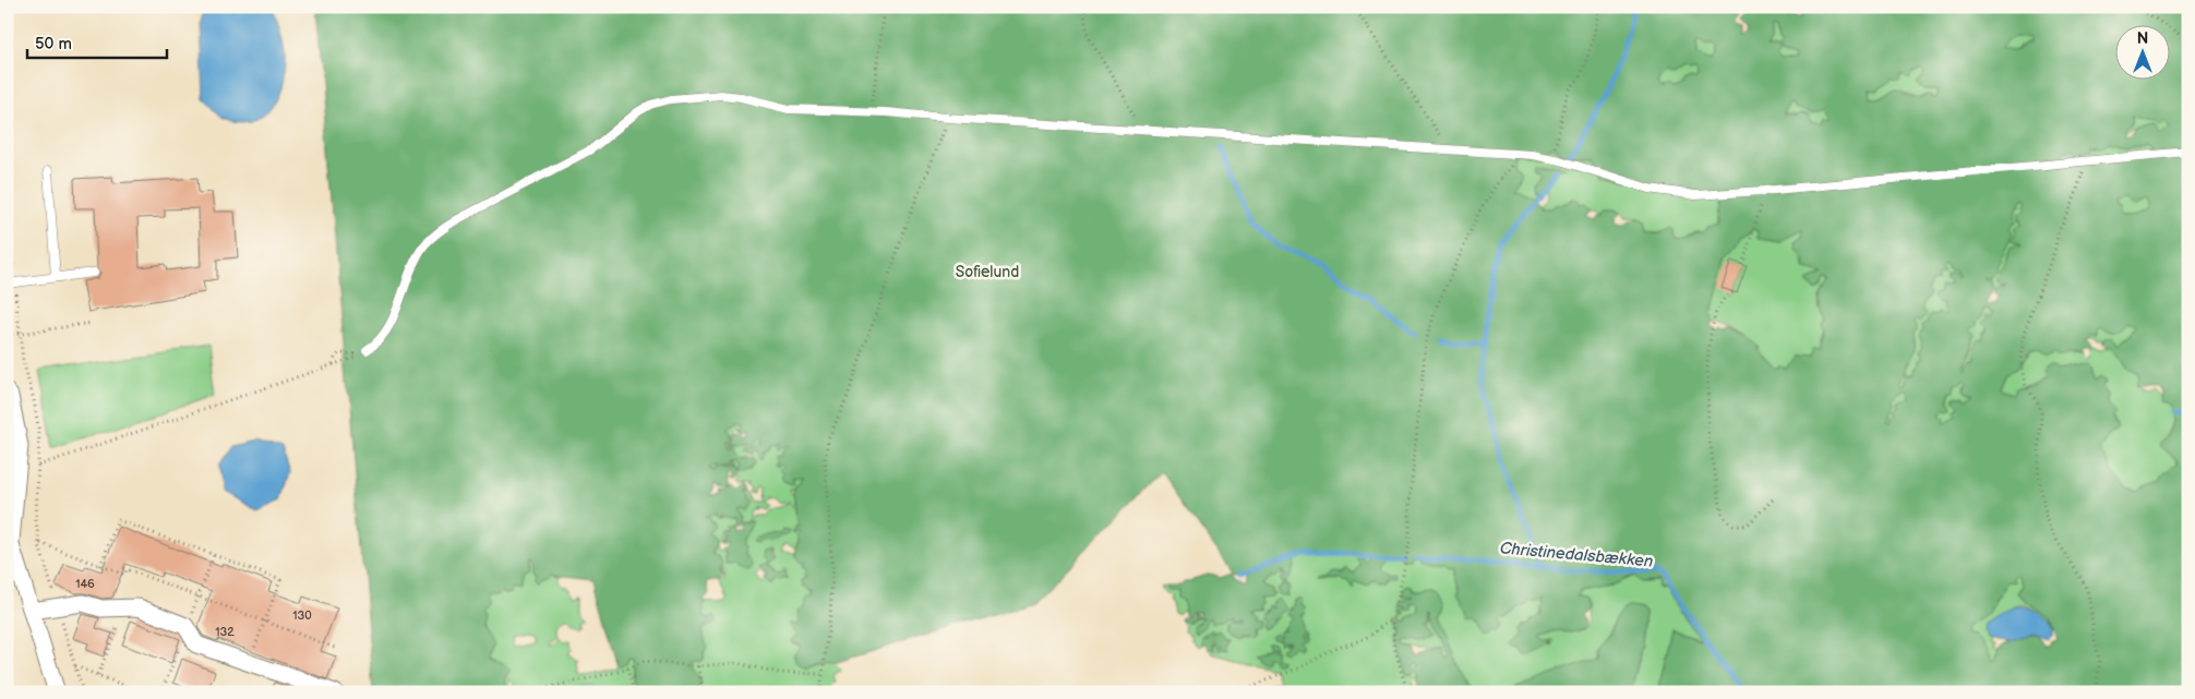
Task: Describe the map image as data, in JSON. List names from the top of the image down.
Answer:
{
  "water": ["Christinedalsbækken"],
  "parks": ["Sofielund"],
  "house_numbers": ["146", "130", "132"],
  "scale_bar": "50 m",
  "north": "top"
}
